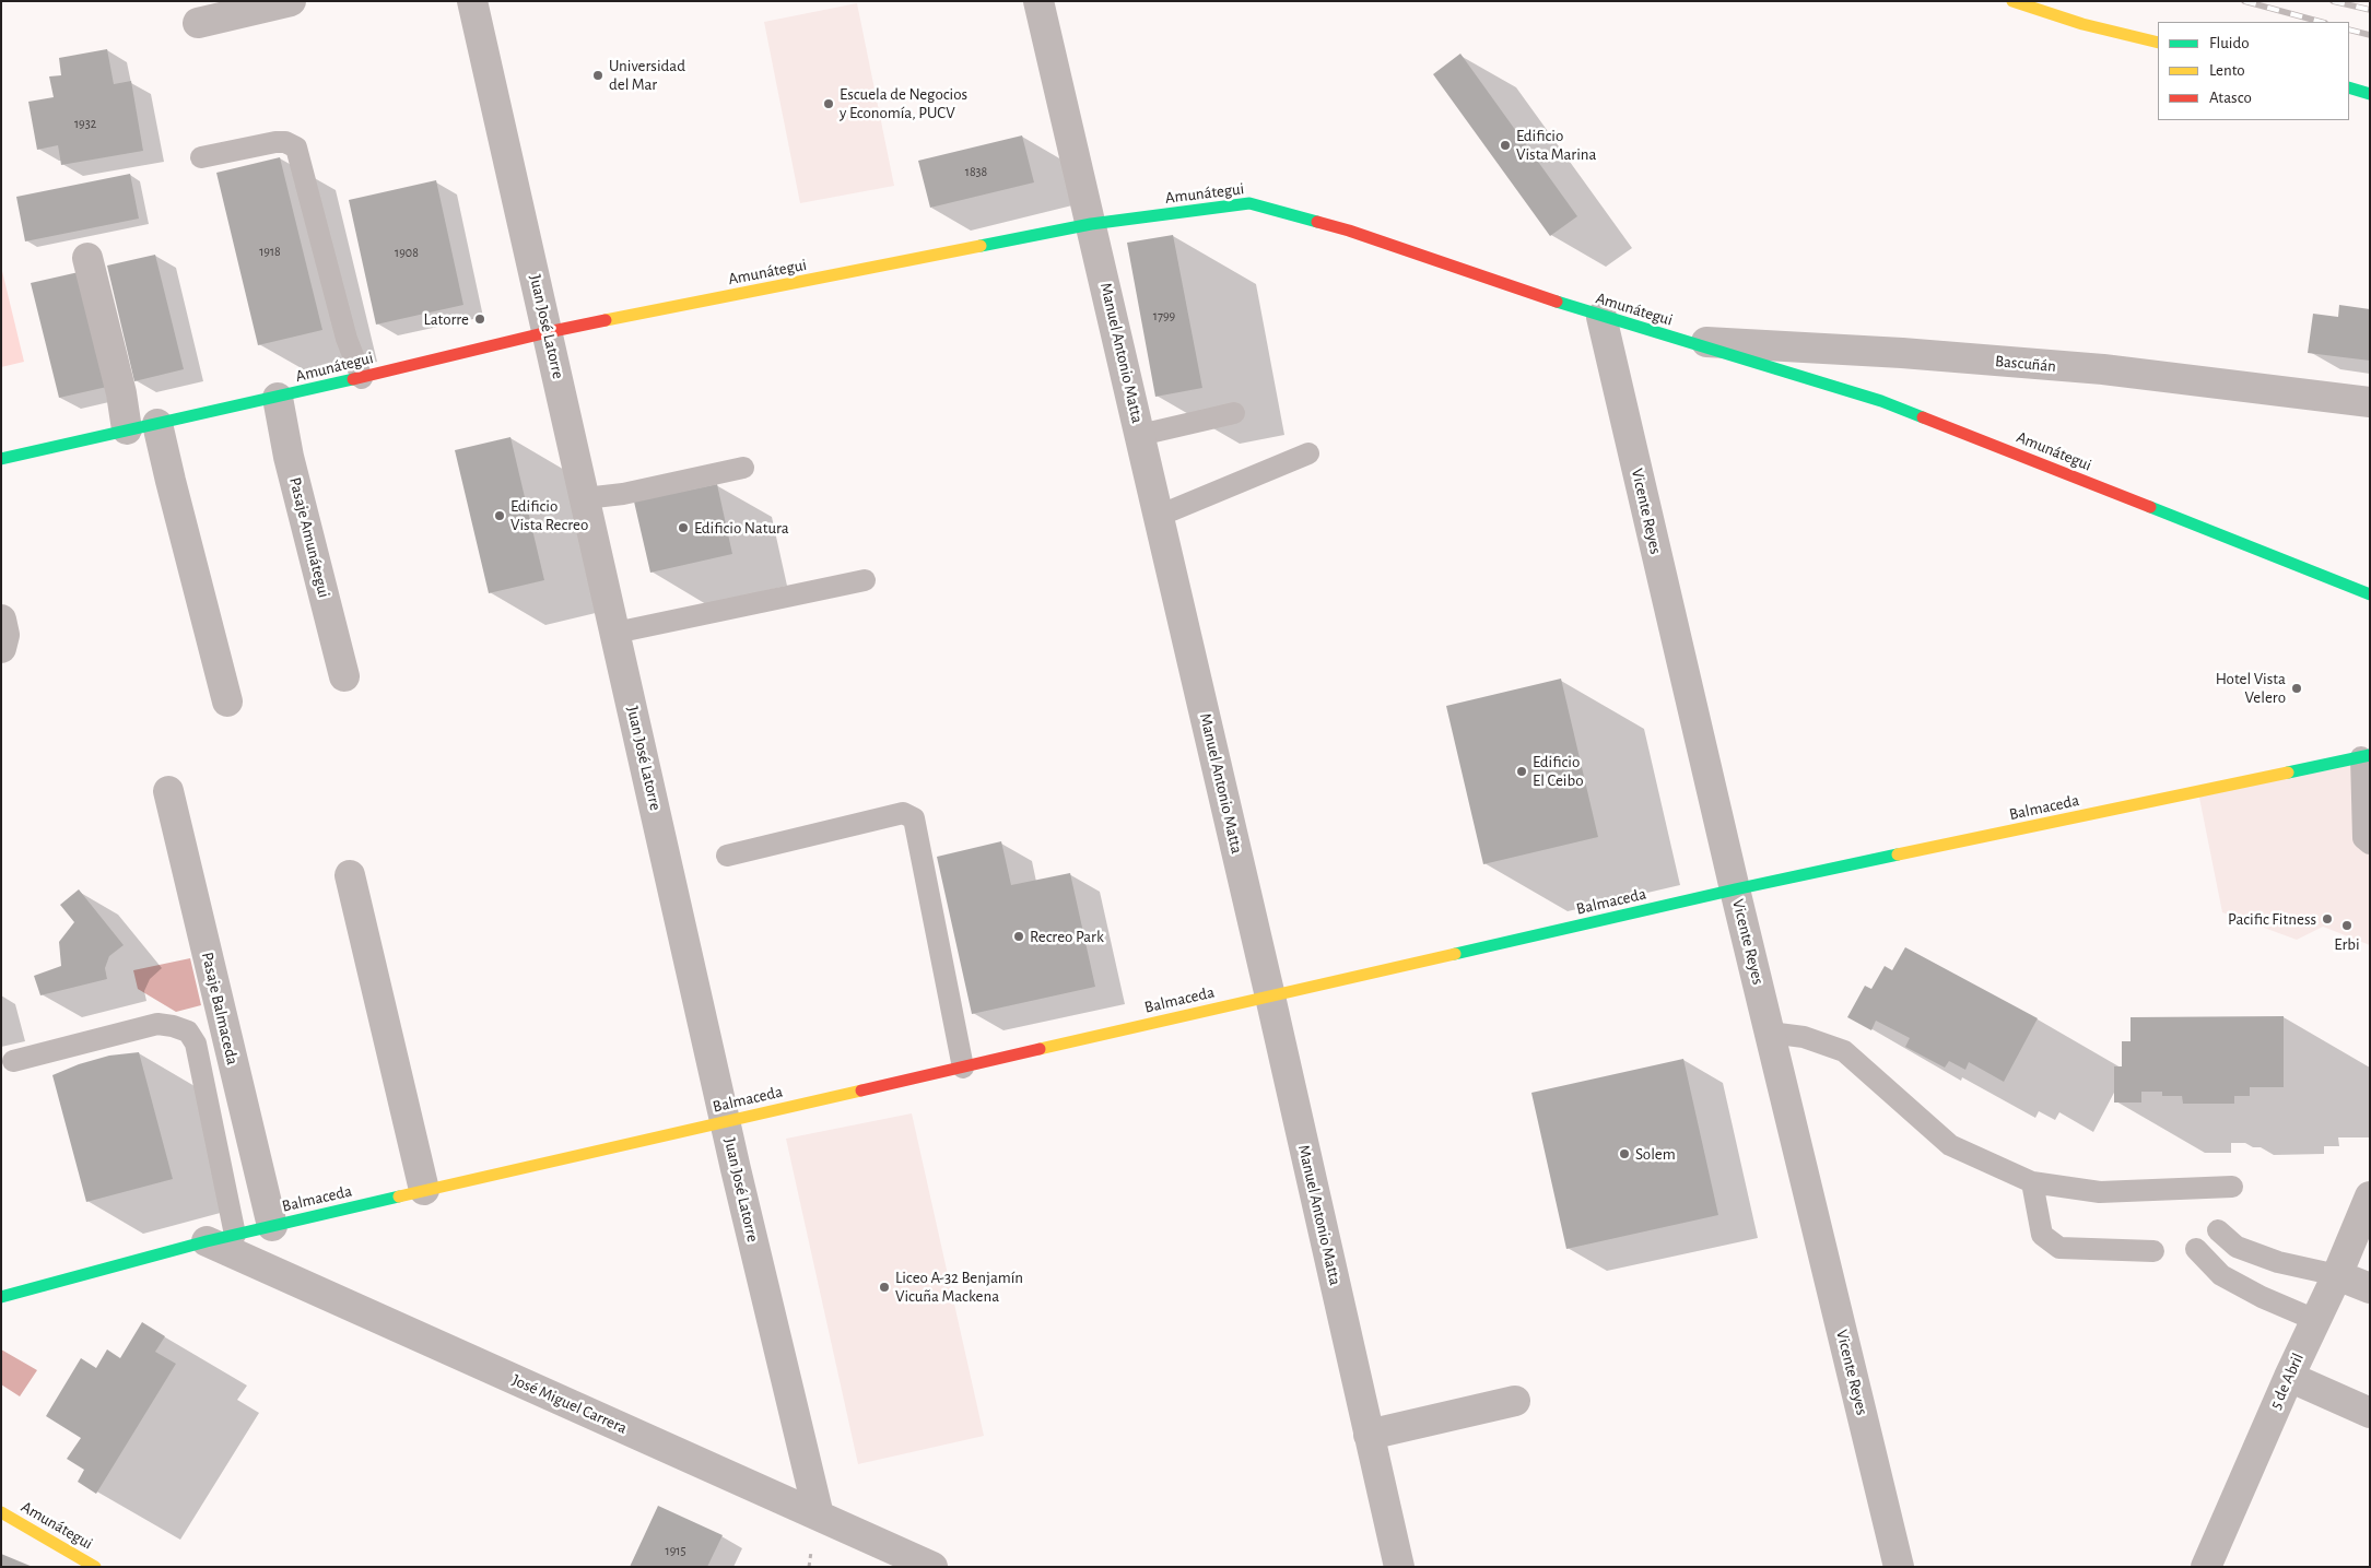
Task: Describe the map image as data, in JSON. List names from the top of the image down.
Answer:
{
  "streets": {
    "street": [
      "Amunátegui",
      "Juan José Latorre",
      "Manuel Antonio Matta",
      "Bascuñán",
      "Vicente Reyes",
      "Pasaje Amunátegui",
      "Balmaceda",
      "Pasaje Balmaceda",
      "5 de Abril",
      "José Miguel Carrera"
    ]
  },
  "crossings": [
    ["Amunátegui", "Juan José Latorre"],
    ["Amunátegui", "Manuel Antonio Matta"],
    ["Amunátegui", "Bascuñán"],
    ["Amunátegui", "Vicente Reyes"],
    ["Amunátegui", "Pasaje Amunátegui"],
    ["Juan José Latorre", "Balmaceda"],
    ["Juan José Latorre", "José Miguel Carrera"],
    ["Manuel Antonio Matta", "Balmaceda"],
    ["Vicente Reyes", "Balmaceda"],
    ["Balmaceda", "Pasaje Balmaceda"],
    ["Balmaceda", "José Miguel Carrera"]
  ],
  "places": [
    "Universidad del Mar",
    "Escuela de Negocios y Economía, PUCV",
    "Edificio Vista Marina",
    "Latorre",
    "Edificio Vista Recreo",
    "Edificio Natura",
    "Hotel Vista Velero",
    "Edificio El Ceibo",
    "Pacific Fitness",
    "Erbi",
    "Recreo Park",
    "Solem",
    "Liceo A-32 Benjamín Vicuña Mackena"
  ],
  "house_numbers": [
    "1932",
    "1838",
    "1918",
    "1908",
    "1799",
    "1915"
  ],
  "legend": ["Fluido", "Lento", "Atasco"]
}
